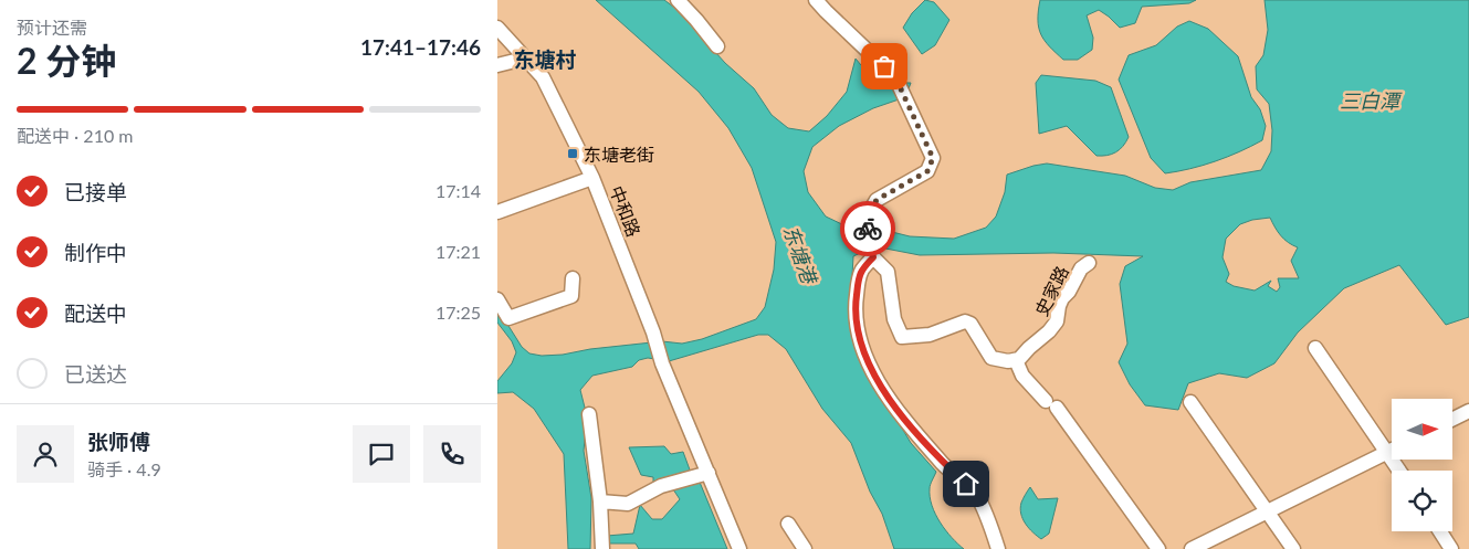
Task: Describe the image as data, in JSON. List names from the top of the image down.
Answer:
{
  "streets": {
    "street": ["中和路", "史家路"]
  },
  "districts": ["东塘村"],
  "water": ["三白潭", "东塘港"],
  "places": {
    "transit": ["东塘老街"]
  },
  "north": "right",
  "page": {
    "heading": ["2 分钟", "预计还需", "17:41–17:46"],
    "panel": ["张师傅", "骑手 · 4.9"],
    "bar": "配送中 · 210 m",
    "list": [
      ["已接单", "17:14"],
      ["制作中", "17:21"],
      ["配送中", "17:25"],
      "已送达"
    ]
  }
}
